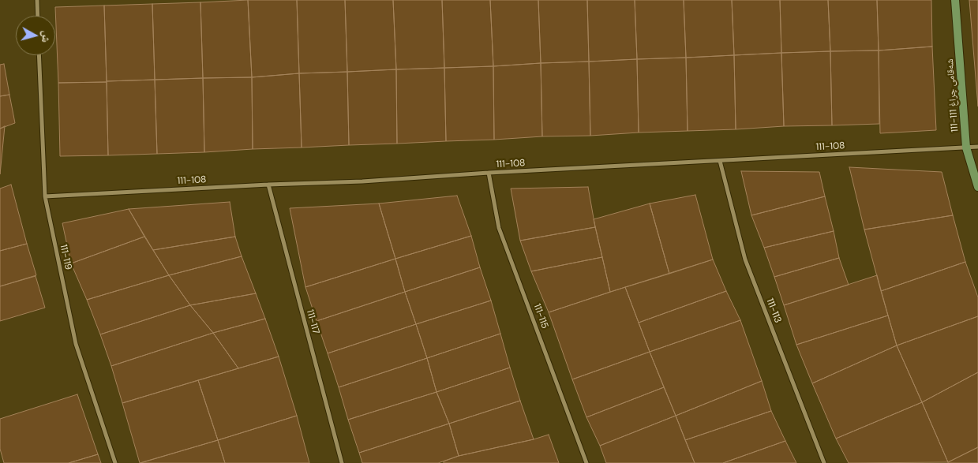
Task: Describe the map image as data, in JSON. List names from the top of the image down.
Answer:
{
  "streets": {
    "street": [
      "شەقامی چراغ 111-111",
      "111-108",
      "111-119",
      "111-113",
      "111-115",
      "111-117"
    ]
  },
  "crossings": [
    ["شەقامی چراغ 111-111", "111-108"],
    ["111-108", "111-119"],
    ["111-108", "111-113"],
    ["111-108", "111-115"],
    ["111-108", "111-117"]
  ],
  "north": "right"
}
